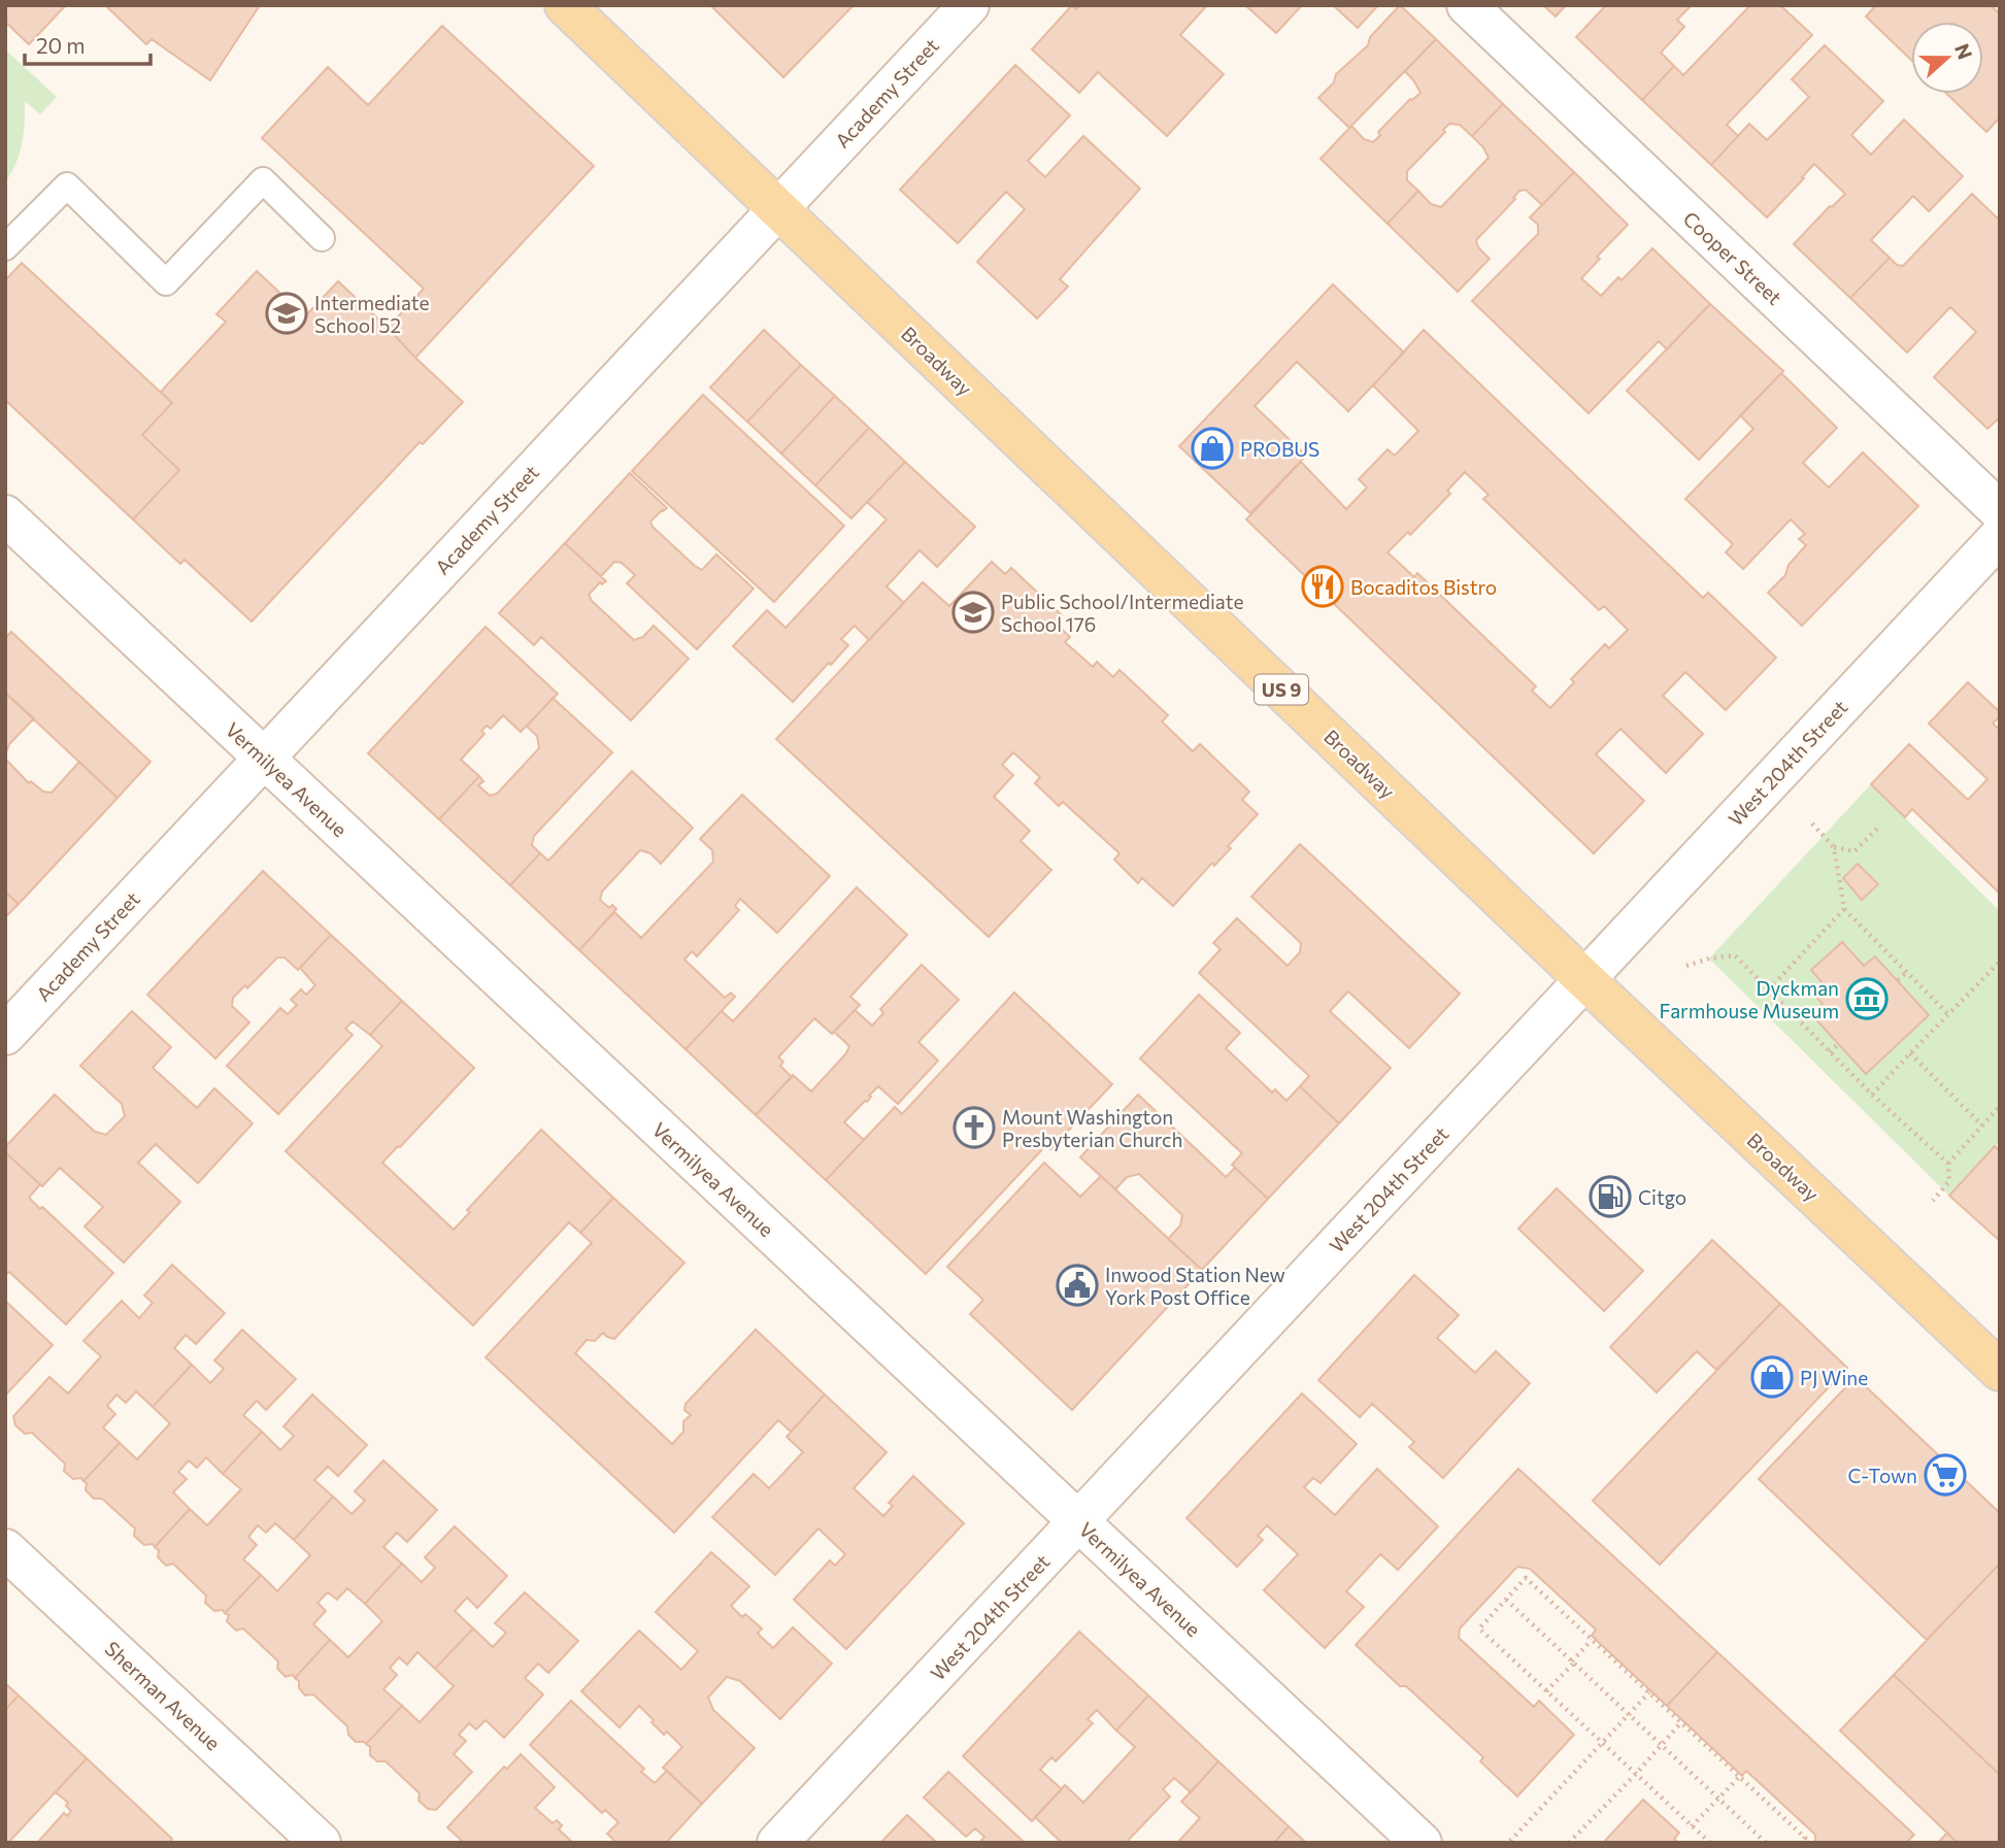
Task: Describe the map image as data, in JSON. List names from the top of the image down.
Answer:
{
  "streets": {
    "main road": ["Broadway", "US 9"],
    "street": [
      "Academy Street",
      "Cooper Street",
      "West 204th Street",
      "Vermilyea Avenue",
      "Sherman Avenue"
    ]
  },
  "crossings": [
    ["Academy Street", "Broadway"],
    ["Academy Street", "Vermilyea Avenue"],
    ["Broadway", "West 204th Street"],
    ["West 204th Street", "Vermilyea Avenue"]
  ],
  "places": {
    "school or university": ["Intermediate School 52", "Public School/Intermediate School 176"],
    "shop": ["PROBUS", "PJ Wine"],
    "restaurant": ["Bocaditos Bistro"],
    "museum": ["Dyckman Farmhouse Museum"],
    "church": ["Mount Washington Presbyterian Church"],
    "fuel station": ["Citgo"],
    "public building": ["Inwood Station New York Post Office"],
    "supermarket": ["C-Town"]
  },
  "scale_bar": "20 m",
  "north": "right"
}
